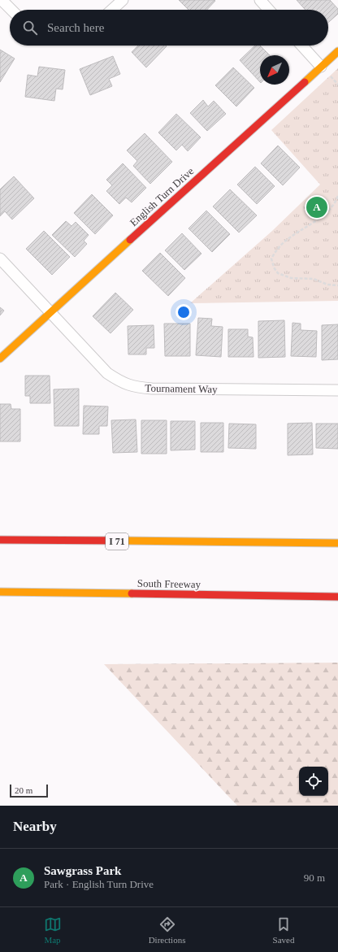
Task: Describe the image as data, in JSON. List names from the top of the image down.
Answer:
{
  "streets": {
    "main road": ["English Turn Drive", "I 71", "South Freeway"],
    "street": ["Tournament Way"]
  },
  "crossings": [
    ["English Turn Drive", "Tournament Way"]
  ],
  "scale_bar": "20 m",
  "north": "bottom left",
  "page": {
    "search": "Search here",
    "pins": "A",
    "scale": "20 m",
    "heading": "Nearby",
    "list": [
      {
        "mark": "A",
        "name": "Sawgrass Park",
        "note": "Park · English Turn Drive",
        "value": "90 m"
      }
    ],
    "nav": ["Map", "Directions", "Saved"]
  }
}
